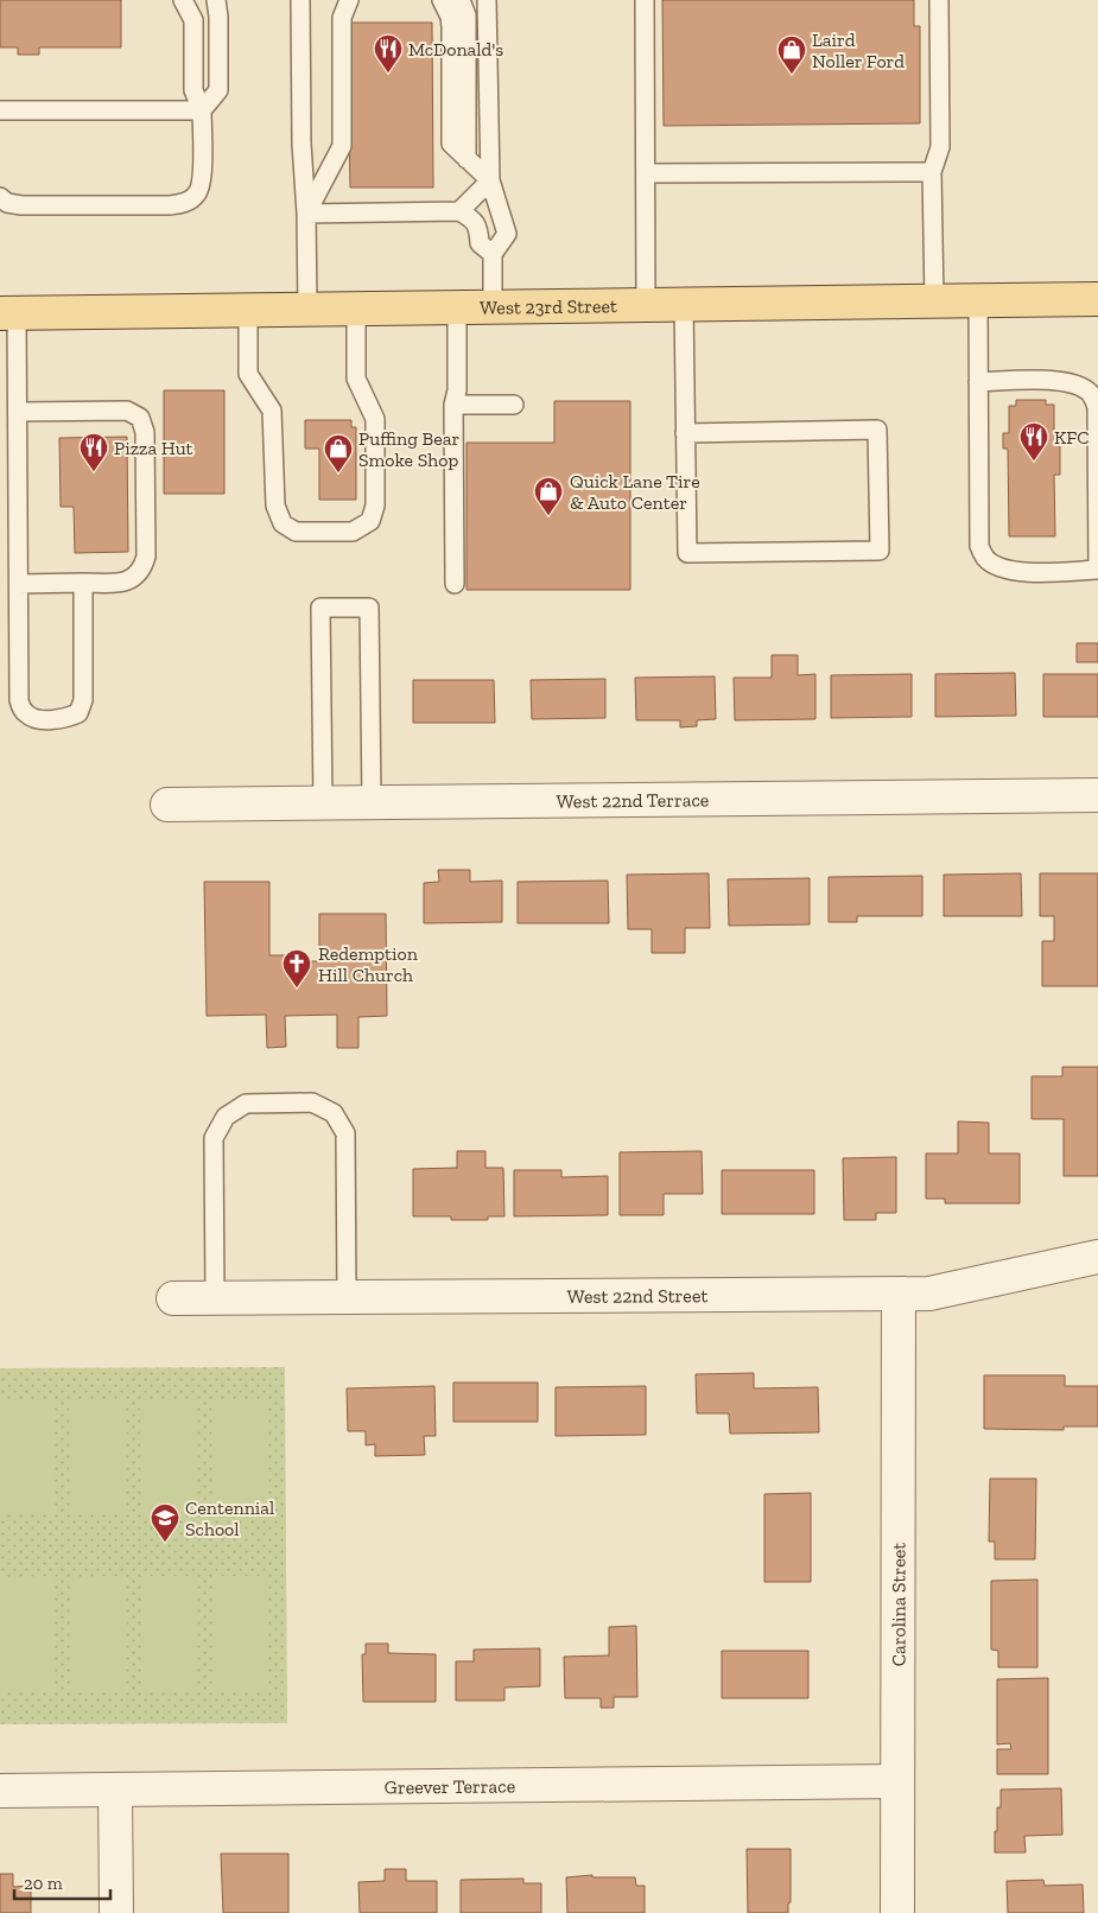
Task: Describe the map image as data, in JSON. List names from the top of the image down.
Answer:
{
  "streets": {
    "main road": ["West 23rd Street"],
    "street": [
      "West 22nd Terrace",
      "West 22nd Street",
      "Carolina Street",
      "Greever Terrace"
    ]
  },
  "crossings": [
    ["West 22nd Street", "Carolina Street"],
    ["Carolina Street", "Greever Terrace"]
  ],
  "places": {
    "restaurant": ["McDonald's", "KFC", "Pizza Hut"],
    "shop": ["Laird Noller Ford", "Puffing Bear Smoke Shop", "Quick Lane Tire & Auto Center"],
    "church": ["Redemption Hill Church"],
    "school or university": ["Centennial School"]
  },
  "scale_bar": "20 m"
}
